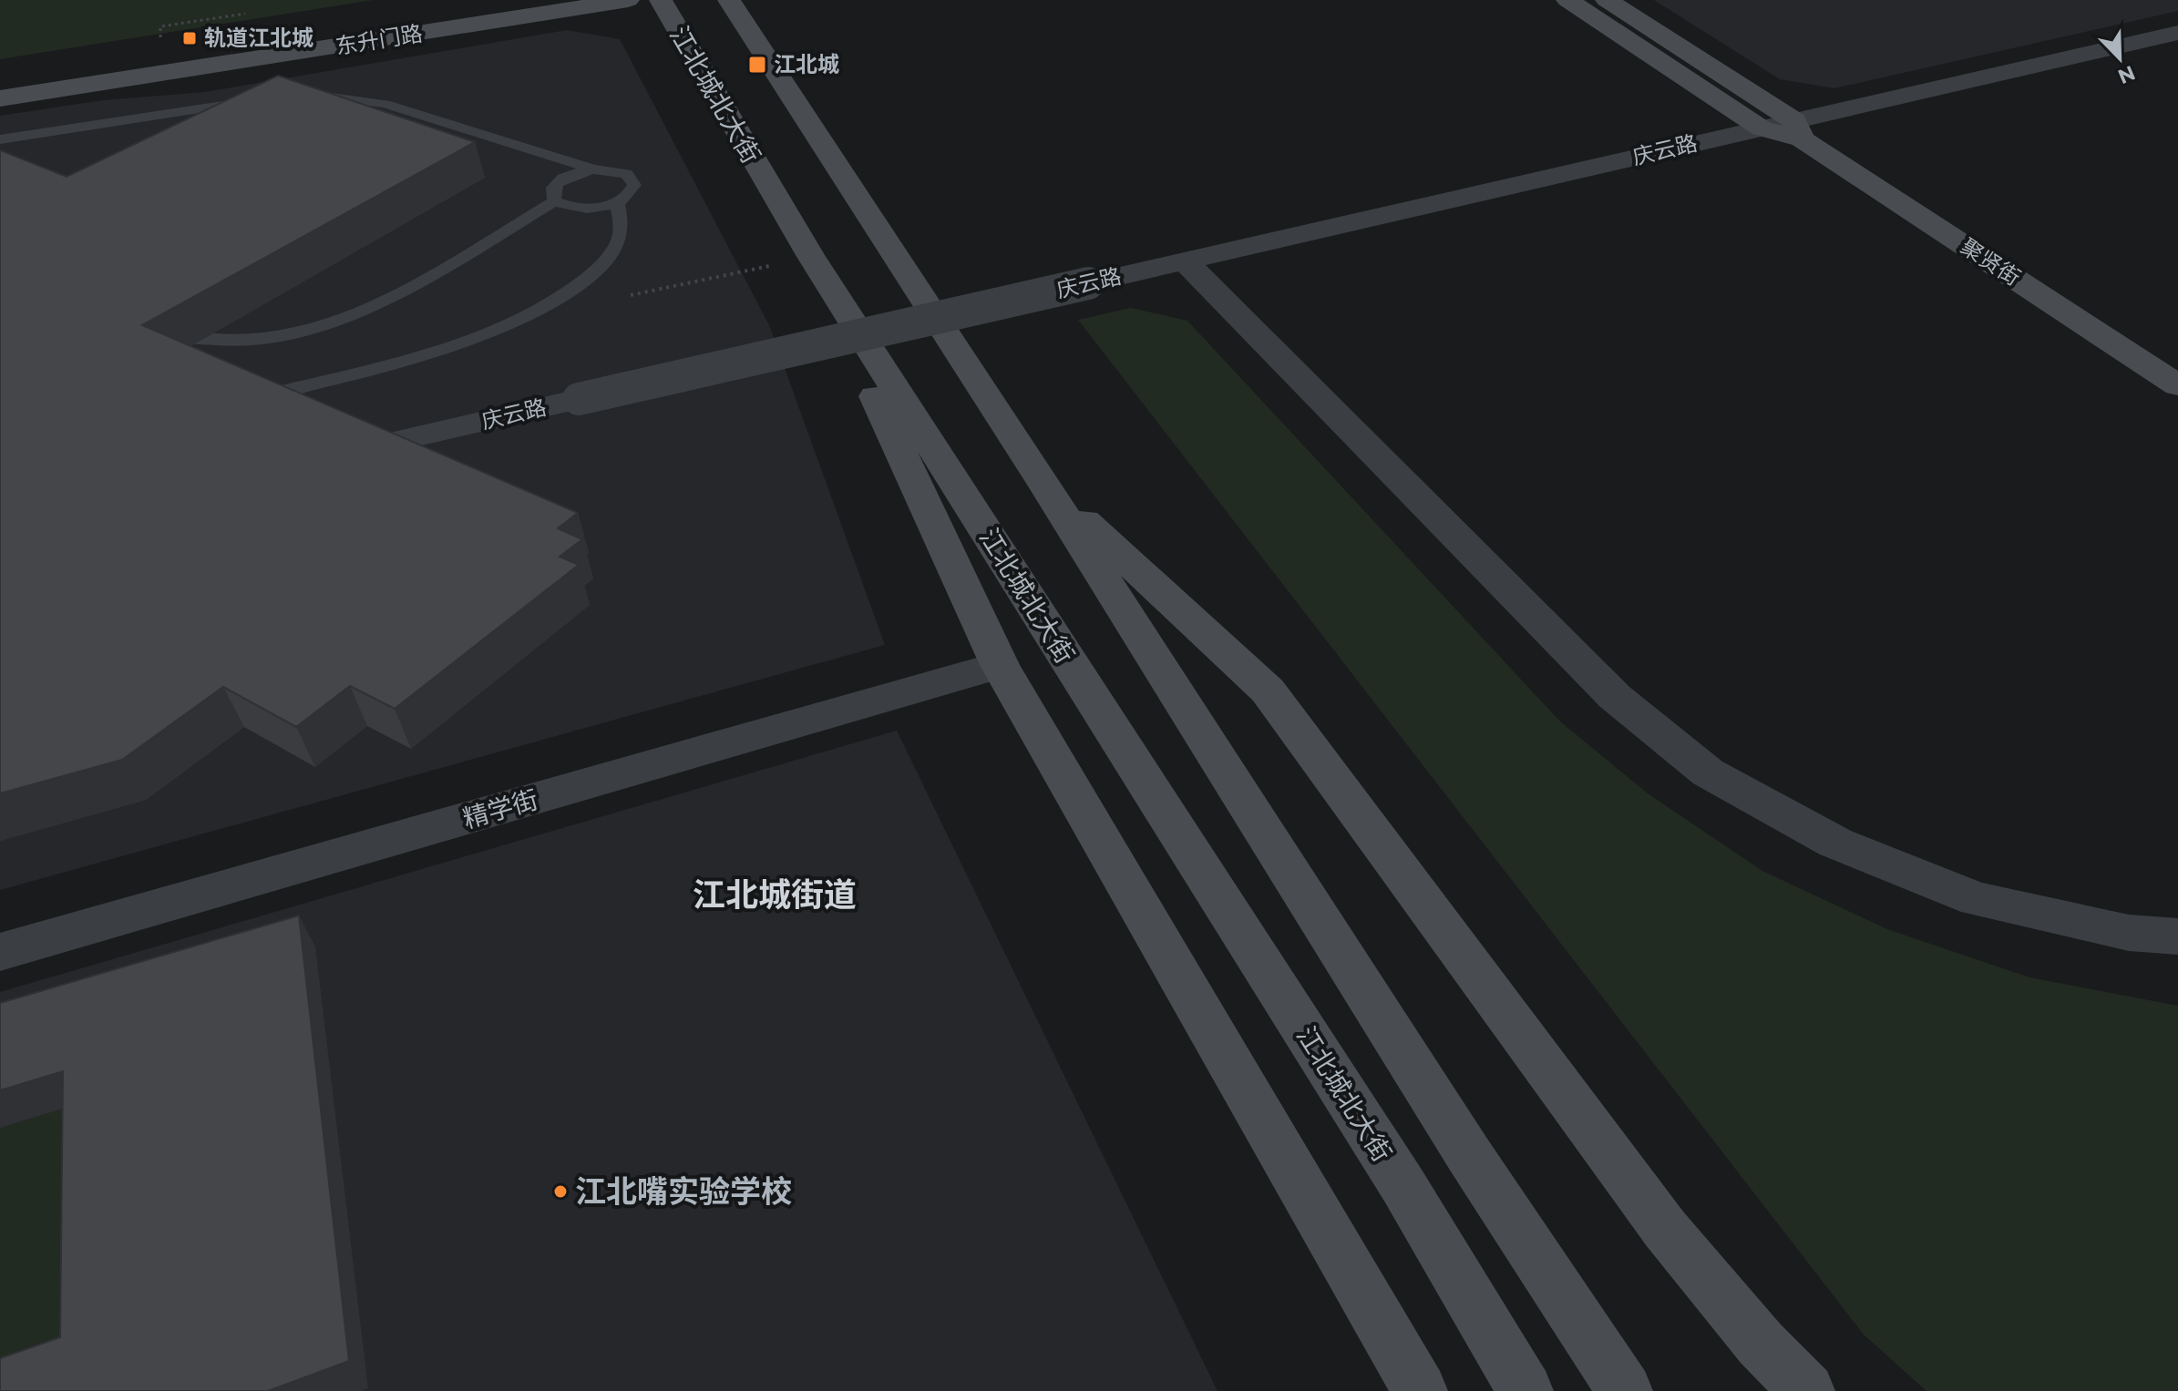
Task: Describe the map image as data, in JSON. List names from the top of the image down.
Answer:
{
  "streets": {
    "main road": ["东升门路", "江北城北大街", "聚贤街"],
    "street": ["庆云路", "精学街"]
  },
  "crossings": [
    ["庆云路", "聚贤街"]
  ],
  "districts": ["江北城街道"],
  "places": {
    "transit": ["轨道江北城", "江北城"],
    "other": ["江北嘴实验学校"]
  },
  "north": "bottom right"
}
